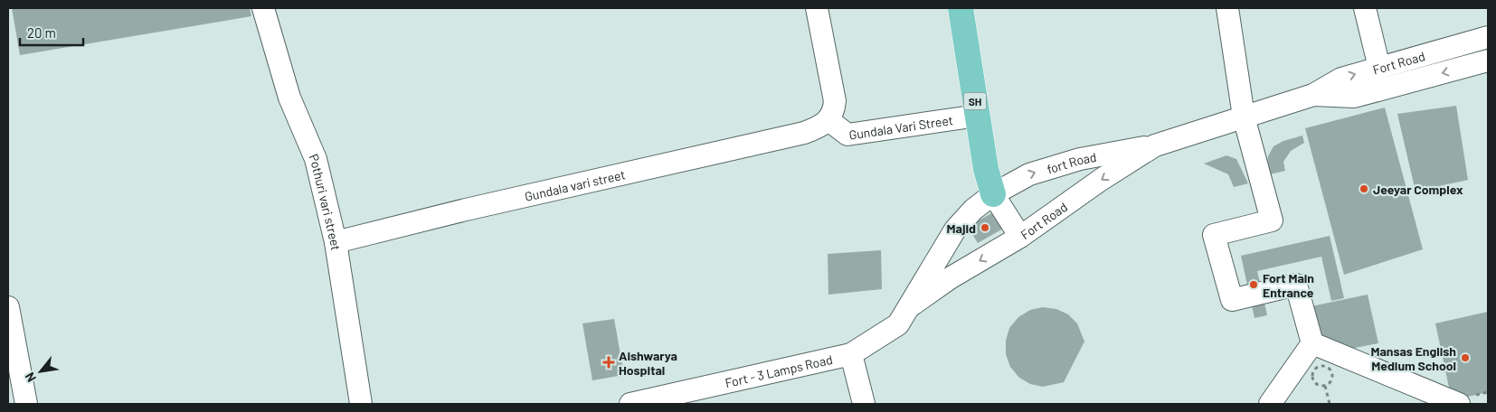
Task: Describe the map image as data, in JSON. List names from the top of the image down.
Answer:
{
  "streets": {
    "main road": ["SH"],
    "street": [
      "Fort Road",
      "Gundala Vari Street",
      "fort Road",
      "Gundala vari street",
      "Pothuri vari street",
      "Fort - 3 Lamps Road"
    ]
  },
  "crossings": [
    ["Fort Road", "SH"],
    ["Fort Road", "fort Road"],
    ["Fort Road", "Fort - 3 Lamps Road"],
    ["SH", "Gundala Vari Street"],
    ["SH", "fort Road"],
    ["Gundala Vari Street", "Gundala vari street"],
    ["Gundala vari street", "Pothuri vari street"]
  ],
  "one_way": ["fort Road"],
  "places": {
    "other": [
      "Jeeyar Complex",
      "Majid",
      "Fort Main Entrance",
      "Mansas English Medium School"
    ],
    "health": ["Aishwarya Hospital"]
  },
  "scale_bar": "20 m",
  "north": "bottom left"
}
